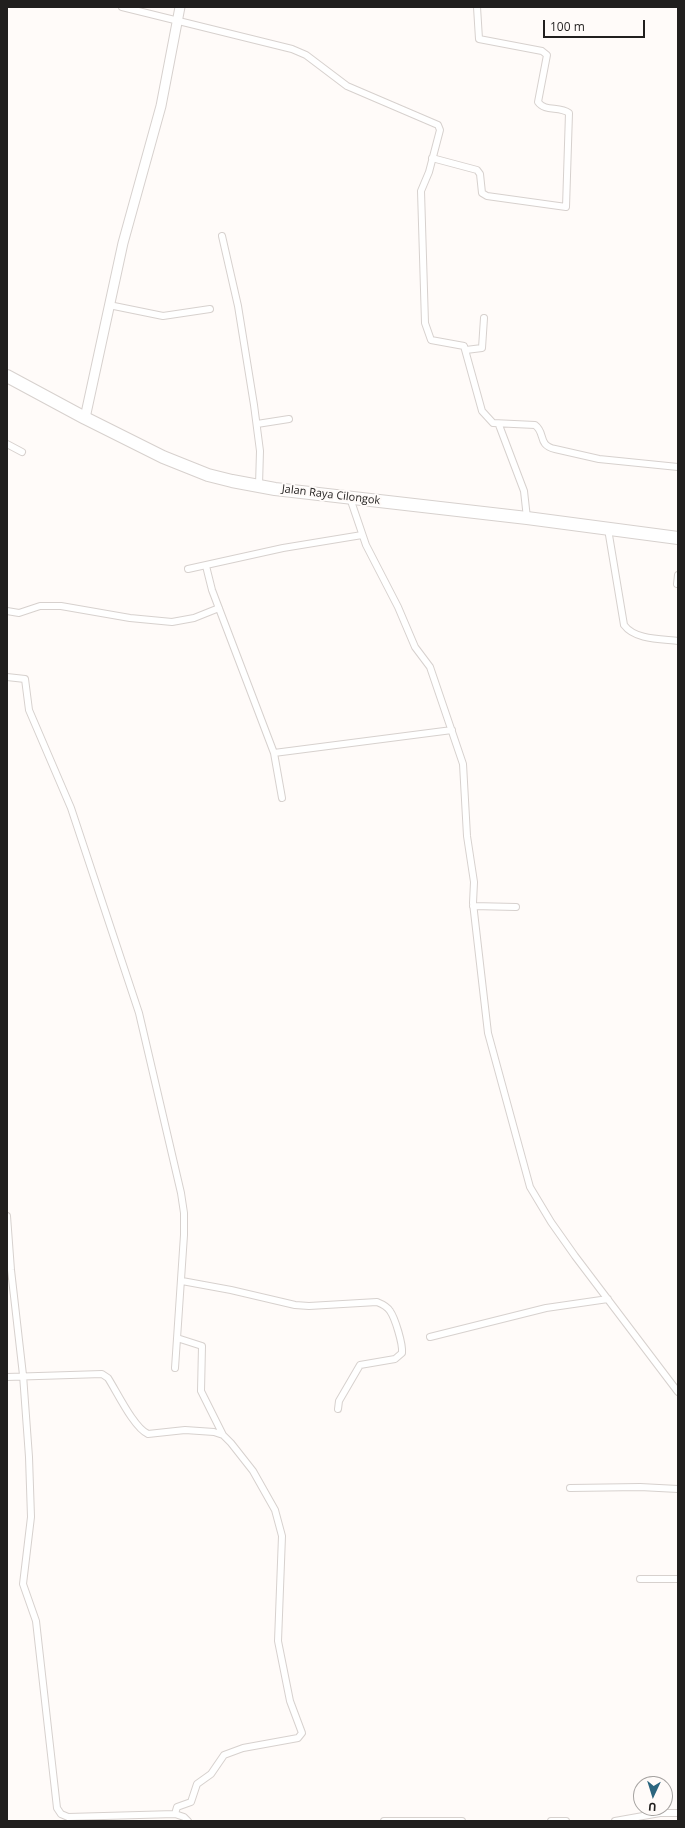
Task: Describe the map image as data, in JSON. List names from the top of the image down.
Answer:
{
  "streets": {
    "highway": ["Jalan Raya Cilongok"]
  },
  "scale_bar": "100 m",
  "north": "bottom"
}
